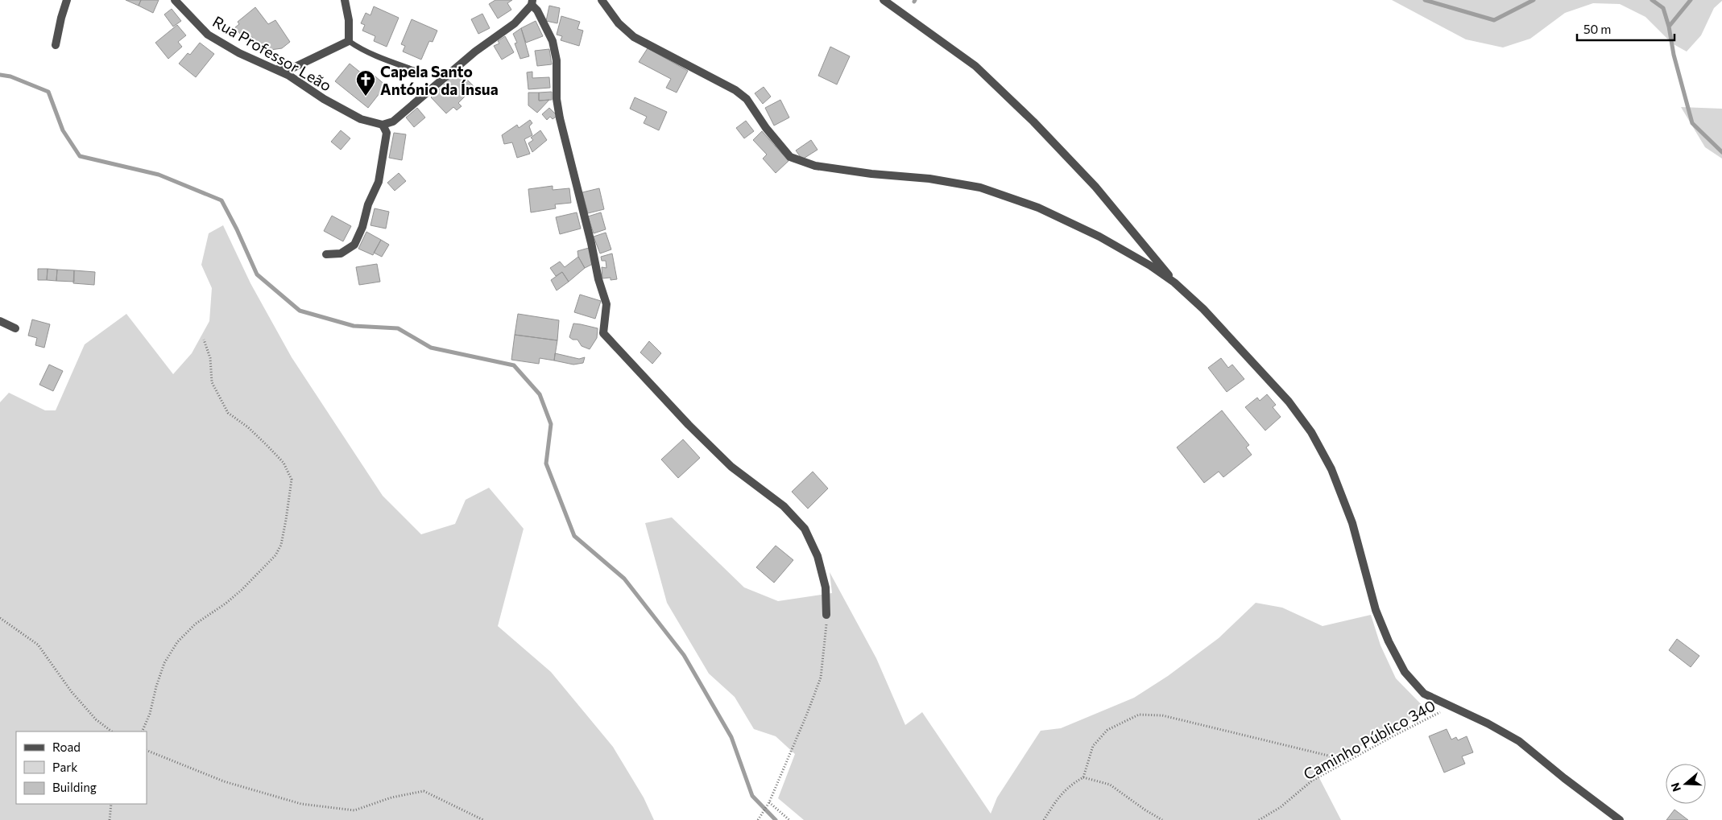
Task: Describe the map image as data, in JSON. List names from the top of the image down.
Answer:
{
  "streets": {
    "street": ["Rua Professor Leão"],
    "path": ["Caminho Público 340"]
  },
  "places": {
    "church": ["Capela Santo António da Ínsua"]
  },
  "legend": ["Road", "Park", "Building"],
  "scale_bar": "50 m",
  "north": "left"
}
